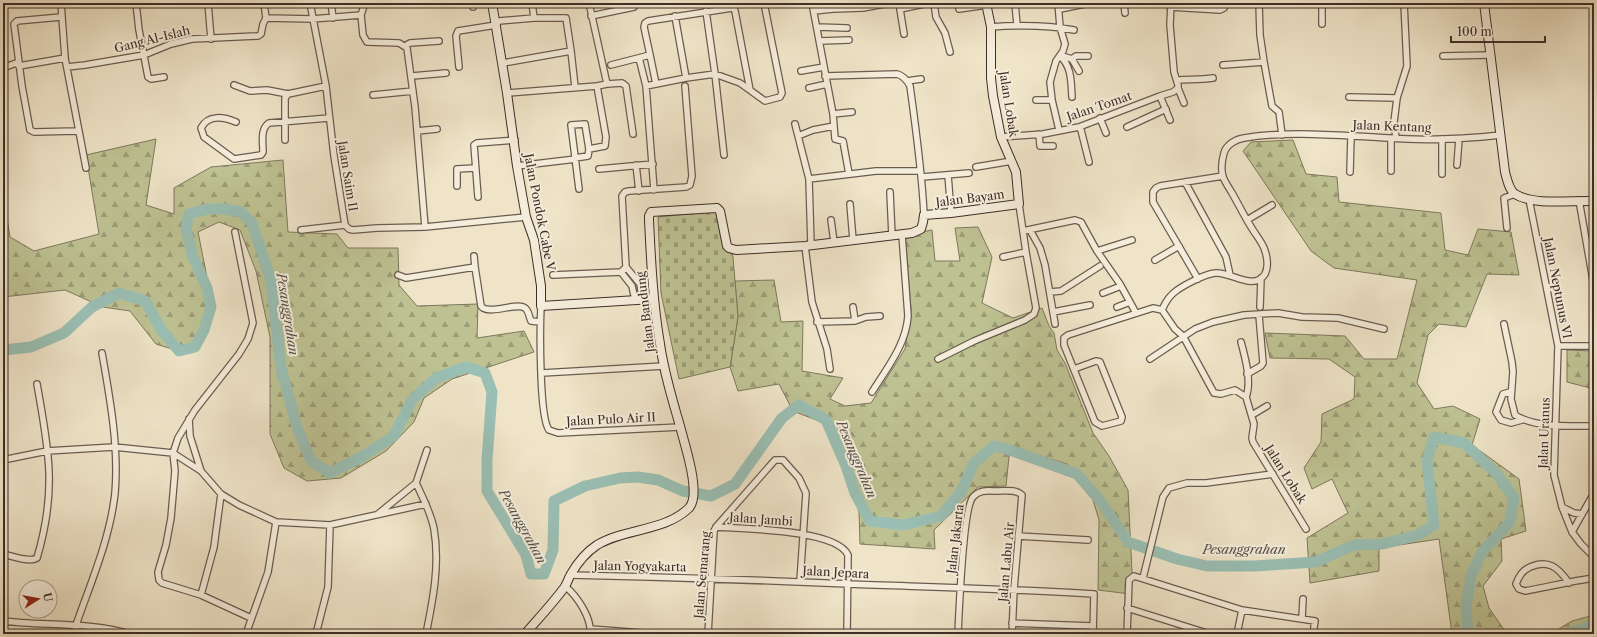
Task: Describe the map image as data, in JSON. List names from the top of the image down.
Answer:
{
  "streets": {
    "street": [
      "Gang Al-Islah",
      "Jalan Lobak",
      "Jalan Tomat",
      "Jalan Kentang",
      "Jalan Saim II",
      "Jalan Bayam",
      "Jalan Pondok Cabe V",
      "Jalan Neptunus VI",
      "Jalan Bandung",
      "Jalan Pulo Air II",
      "Jalan Uranus",
      "Jalan Jambi",
      "Jalan Jakarta",
      "Jalan Labu Air",
      "Jalan Yogyakarta",
      "Jalan Jepara",
      "Jalan Semarang"
    ]
  },
  "crossings": [
    ["Jalan Lobak", "Jalan Tomat"],
    ["Jalan Lobak", "Jalan Bayam"],
    ["Jalan Saim II", "Jalan Pondok Cabe V"],
    ["Jalan Bayam", "Jalan Bandung"],
    ["Jalan Pondok Cabe V", "Jalan Pulo Air II"],
    ["Jalan Neptunus VI", "Jalan Uranus"],
    ["Jalan Bandung", "Jalan Pulo Air II"],
    ["Jalan Bandung", "Jalan Yogyakarta"],
    ["Jalan Jambi", "Jalan Jepara"],
    ["Jalan Jambi", "Jalan Semarang"],
    ["Jalan Jakarta", "Jalan Labu Air"],
    ["Jalan Jakarta", "Jalan Jepara"],
    ["Jalan Labu Air", "Jalan Jepara"],
    ["Jalan Yogyakarta", "Jalan Jepara"],
    ["Jalan Yogyakarta", "Jalan Semarang"],
    ["Jalan Jepara", "Jalan Semarang"]
  ],
  "water": ["Pesanggrahan"],
  "scale_bar": "100 m",
  "north": "right"
}
